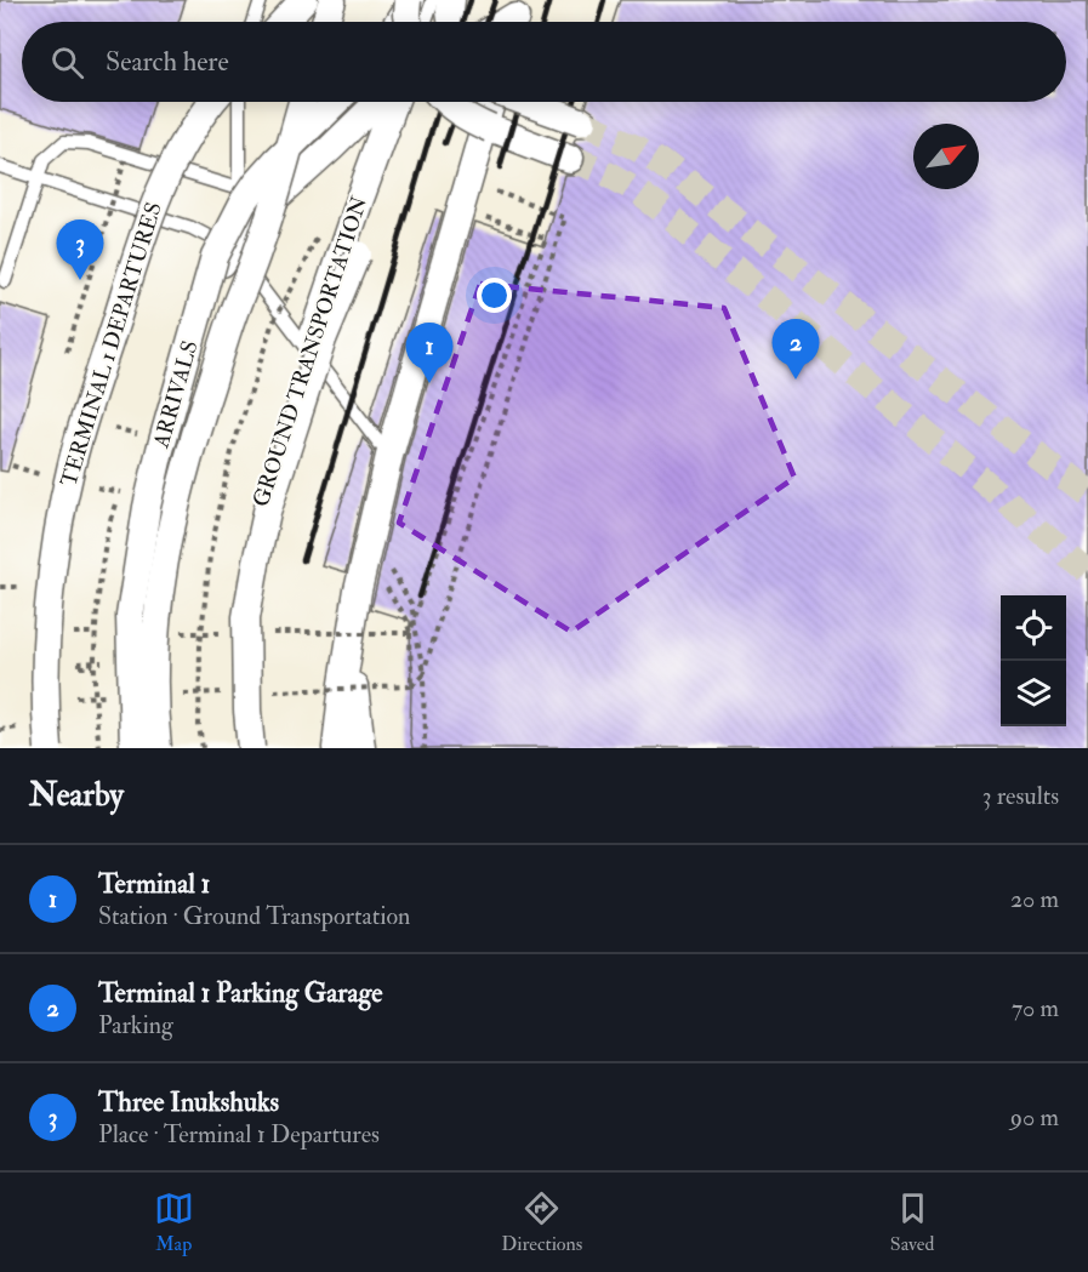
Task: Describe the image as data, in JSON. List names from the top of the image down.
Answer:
{
  "streets": {
    "street": ["TERMINAL 1 DEPARTURES", "GROUND TRANSPORTATION", "ARRIVALS"]
  },
  "north": "top right",
  "page": {
    "search": "Search here",
    "pins": ["3", "2", "1"],
    "heading": ["Nearby", "3 results"],
    "list": [
      {
        "mark": "1",
        "name": "Terminal 1",
        "note": "Station · Ground Transportation",
        "value": "20 m"
      },
      {
        "mark": "2",
        "name": "Terminal 1 Parking Garage",
        "note": "Parking",
        "value": "70 m"
      },
      {
        "mark": "3",
        "name": "Three Inukshuks",
        "note": "Place · Terminal 1 Departures",
        "value": "90 m"
      }
    ],
    "nav": ["Map", "Directions", "Saved"]
  }
}
